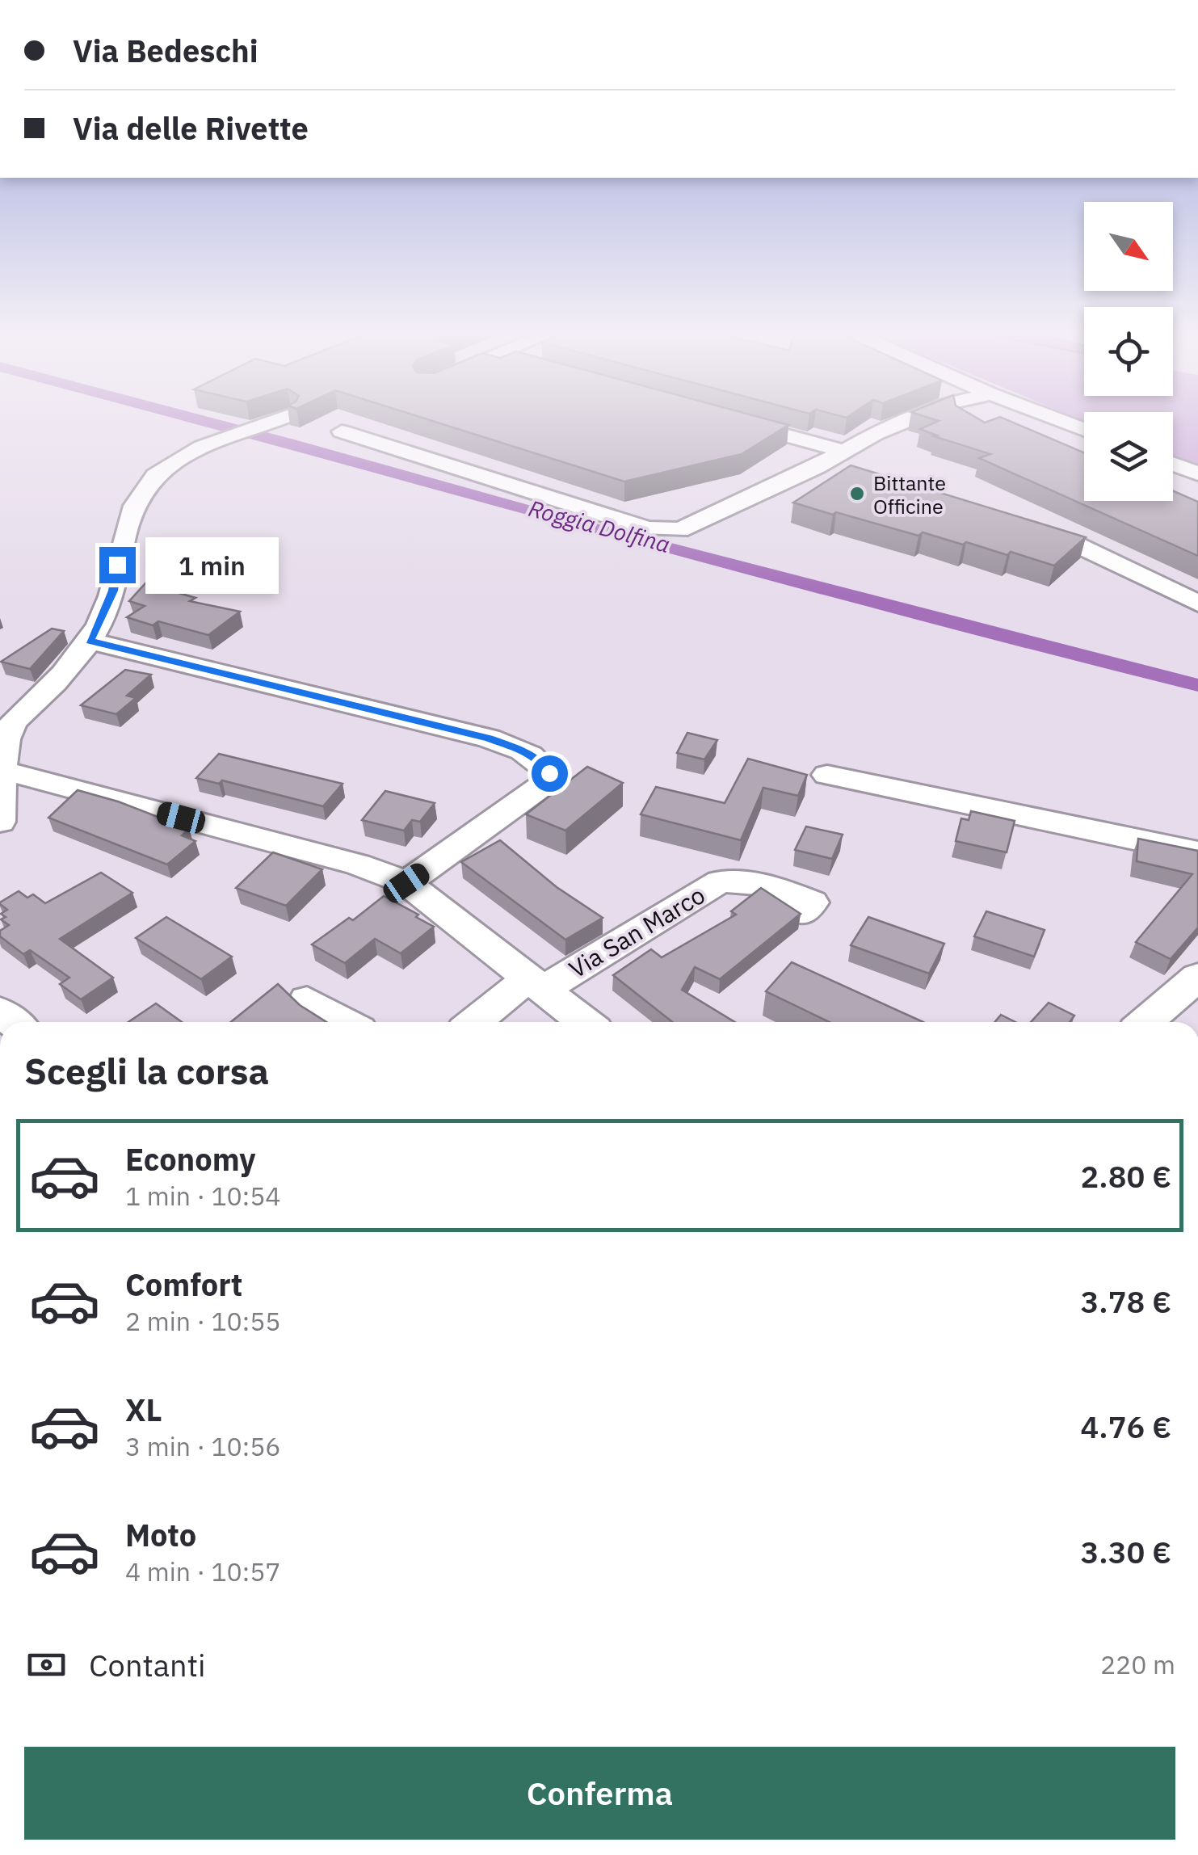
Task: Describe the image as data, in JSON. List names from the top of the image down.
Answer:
{
  "streets": {
    "street": ["Via San Marco"]
  },
  "water": ["Roggia Dolfina"],
  "places": ["Bittante Officine"],
  "north": "bottom right",
  "page": {
    "banner": ["Via Bedeschi", "Via delle Rivette"],
    "bubble": "1 min",
    "heading": "Scegli la corsa",
    "list": [
      {
        "name": "Economy",
        "note": "1 min · 10:54",
        "value": "2.80 €"
      },
      {
        "name": "Comfort",
        "note": "2 min · 10:55",
        "value": "3.78 €"
      },
      {
        "name": "XL",
        "note": "3 min · 10:56",
        "value": "4.76 €"
      },
      {
        "name": "Moto",
        "note": "4 min · 10:57",
        "value": "3.30 €"
      }
    ],
    "pay": ["Contanti", "220 m"],
    "buttons": "Conferma"
  }
}
